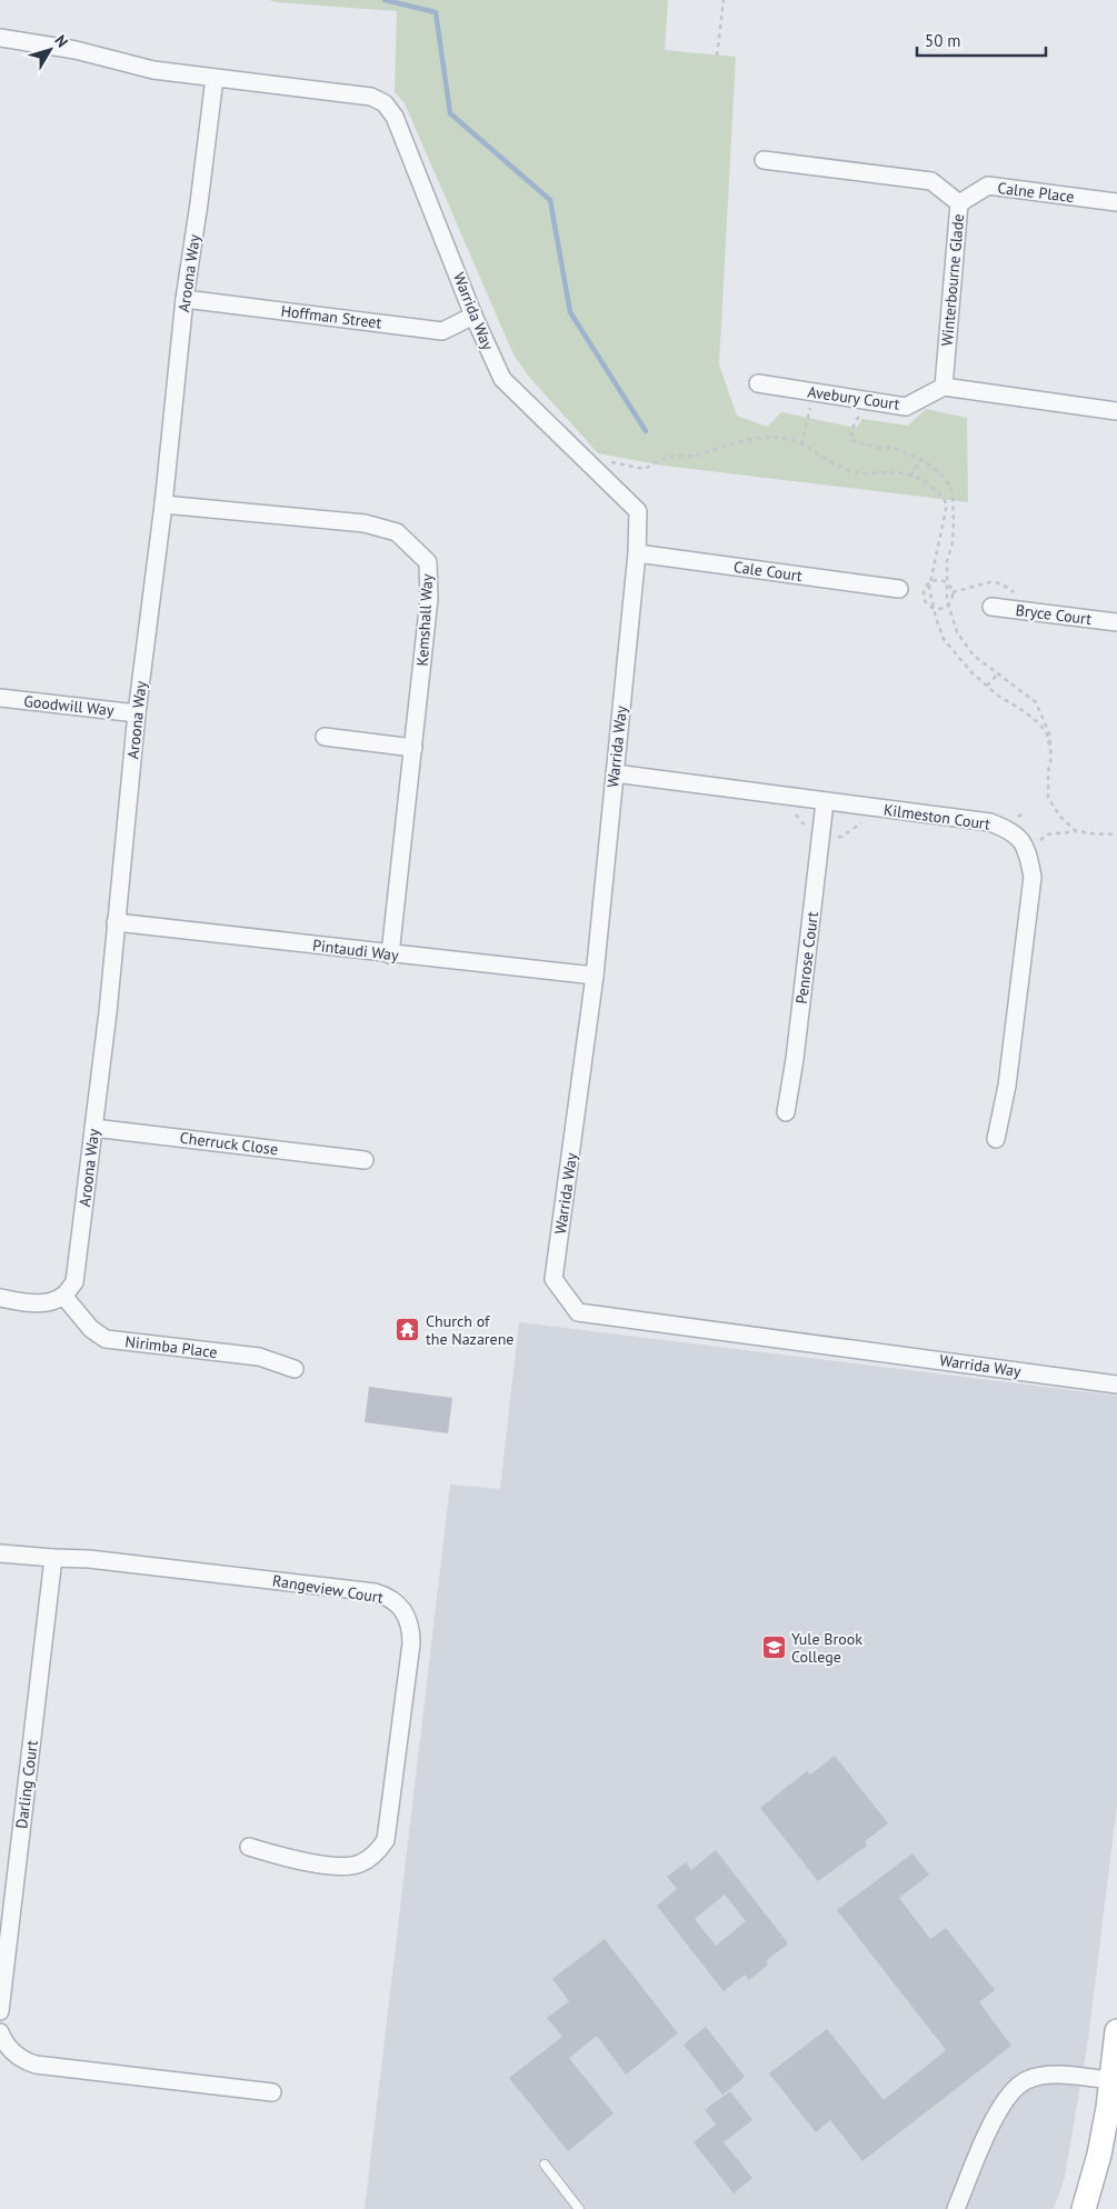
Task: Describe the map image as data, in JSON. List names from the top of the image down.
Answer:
{
  "streets": {
    "street": [
      "Calne Place",
      "Aroona Way",
      "Winterbourne Glade",
      "Warrida Way",
      "Hoffman Street",
      "Avebury Court",
      "Cale Court",
      "Bryce Court",
      "Kemshall Way",
      "Goodwill Way",
      "Kilmeston Court",
      "Pintaudi Way",
      "Penrose Court",
      "Cherruck Close",
      "Nirimba Place",
      "Rangeview Court",
      "Darling Court"
    ]
  },
  "crossings": [
    ["Calne Place", "Winterbourne Glade"],
    ["Aroona Way", "Warrida Way"],
    ["Aroona Way", "Hoffman Street"],
    ["Aroona Way", "Kemshall Way"],
    ["Aroona Way", "Goodwill Way"],
    ["Aroona Way", "Pintaudi Way"],
    ["Aroona Way", "Cherruck Close"],
    ["Aroona Way", "Nirimba Place"],
    ["Winterbourne Glade", "Avebury Court"],
    ["Warrida Way", "Hoffman Street"],
    ["Warrida Way", "Cale Court"],
    ["Warrida Way", "Kilmeston Court"],
    ["Warrida Way", "Pintaudi Way"],
    ["Kemshall Way", "Pintaudi Way"],
    ["Kilmeston Court", "Penrose Court"],
    ["Rangeview Court", "Darling Court"]
  ],
  "places": {
    "temple": ["Church of the Nazarene"],
    "school or university": ["Yule Brook College"]
  },
  "scale_bar": "50 m",
  "north": "top right"
}
